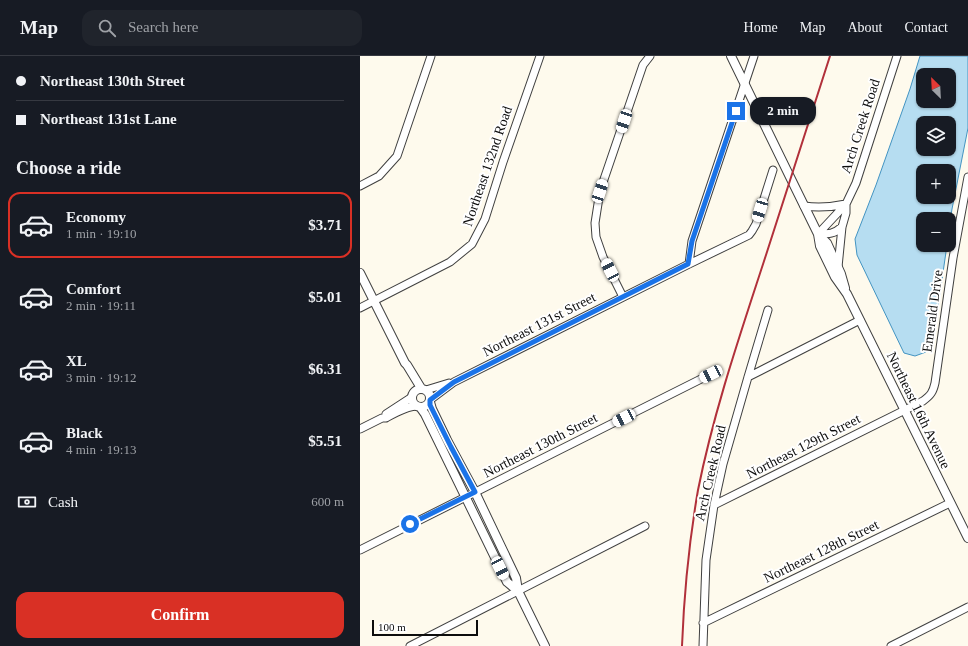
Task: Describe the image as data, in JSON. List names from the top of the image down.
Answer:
{
  "streets": {
    "street": [
      "Arch Creek Road",
      "Northeast 132nd Road",
      "Emerald Drive",
      "Northeast 131st Street",
      "Northeast 16th Avenue",
      "Northeast 130th Street",
      "Northeast 129th Street",
      "Northeast 128th Street"
    ]
  },
  "crossings": [
    ["Arch Creek Road", "Northeast 16th Avenue"],
    ["Arch Creek Road", "Northeast 129th Street"],
    ["Arch Creek Road", "Northeast 128th Street"],
    ["Emerald Drive", "Northeast 16th Avenue"],
    ["Emerald Drive", "Northeast 129th Street"],
    ["Northeast 16th Avenue", "Northeast 129th Street"],
    ["Northeast 16th Avenue", "Northeast 128th Street"]
  ],
  "scale_bar": "100 m",
  "north": "top left",
  "page": {
    "header": "Map",
    "search": "Search here",
    "nav": [
      "Home",
      "Map",
      "About",
      "Contact"
    ],
    "banner": ["Northeast 130th Street", "Northeast 131st Lane"],
    "map_buttons": ["+", "−"],
    "bubble": "2 min",
    "heading": "Choose a ride",
    "list": [
      {
        "name": "Economy",
        "note": "1 min · 19:10",
        "value": "$3.71"
      },
      {
        "name": "Comfort",
        "note": "2 min · 19:11",
        "value": "$5.01"
      },
      {
        "name": "XL",
        "note": "3 min · 19:12",
        "value": "$6.31"
      },
      {
        "name": "Black",
        "note": "4 min · 19:13",
        "value": "$5.51"
      }
    ],
    "pay": ["Cash", "600 m"],
    "buttons": "Confirm",
    "scale": "100 m"
  }
}
